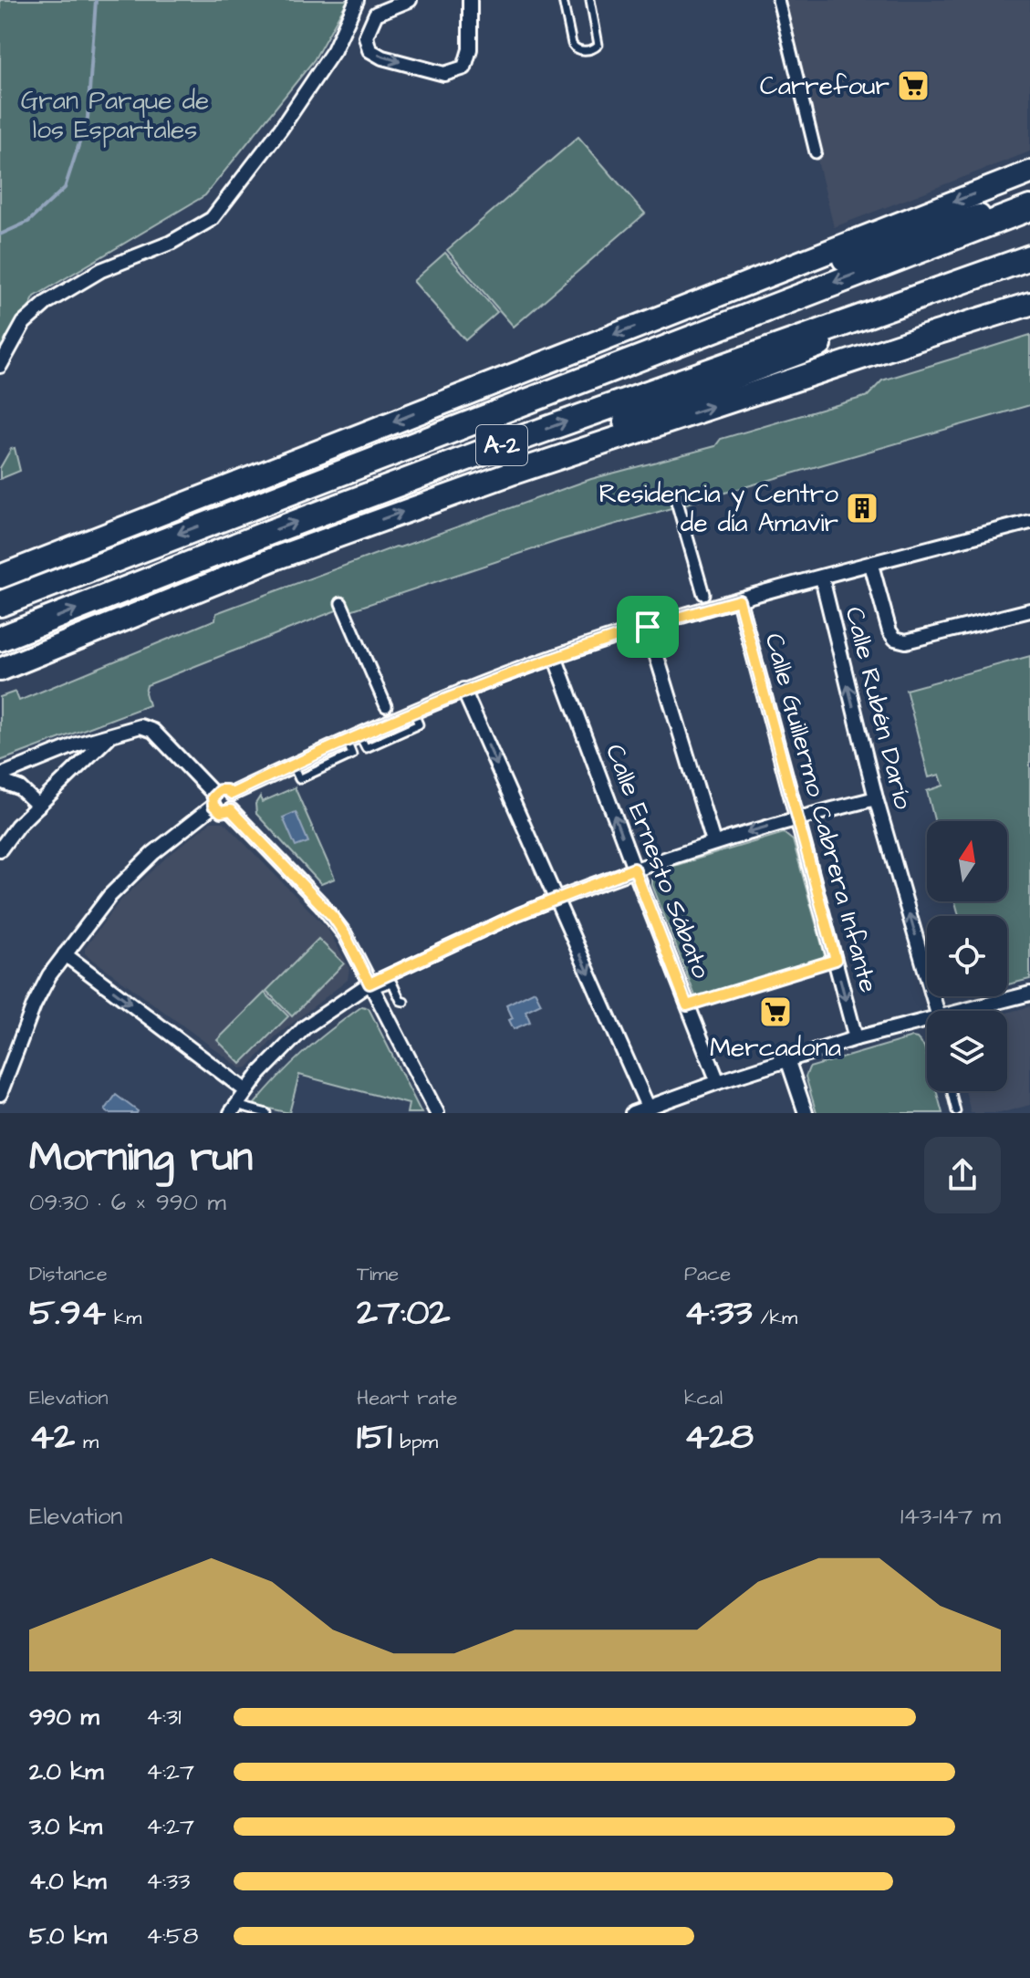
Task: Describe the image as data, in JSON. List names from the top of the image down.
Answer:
{
  "streets": {
    "highway": ["A-2"],
    "street": ["Calle Rubén Darío", "Calle Guillermo Cabrera Infante", "Calle Ernesto Sábato"]
  },
  "one_way": ["Calle Rubén Darío"],
  "parks": ["Gran Parque de los Espartales"],
  "places": {
    "supermarket": ["Carrefour", "Mercadona"],
    "building": ["Residencia y Centro de día Amavir"]
  },
  "north": "top",
  "page": {
    "heading": ["Morning run", "09:30 · 6 × 990 m"],
    "stats": [
      ["Distance", "5.94 km"],
      ["Time", "27:02"],
      ["Pace", "4:33 /km"],
      ["Elevation", "42 m"],
      ["Heart rate", "151 bpm"],
      ["kcal", "428"]
    ],
    "chart": ["Elevation", "143–147 m"],
    "list": [
      {
        "name": "990 m",
        "note": "4:31"
      },
      {
        "name": "2.0 km",
        "note": "4:27"
      },
      {
        "name": "3.0 km",
        "note": "4:27"
      },
      {
        "name": "4.0 km",
        "note": "4:33"
      },
      {
        "name": "5.0 km",
        "note": "4:58"
      }
    ]
  }
}
